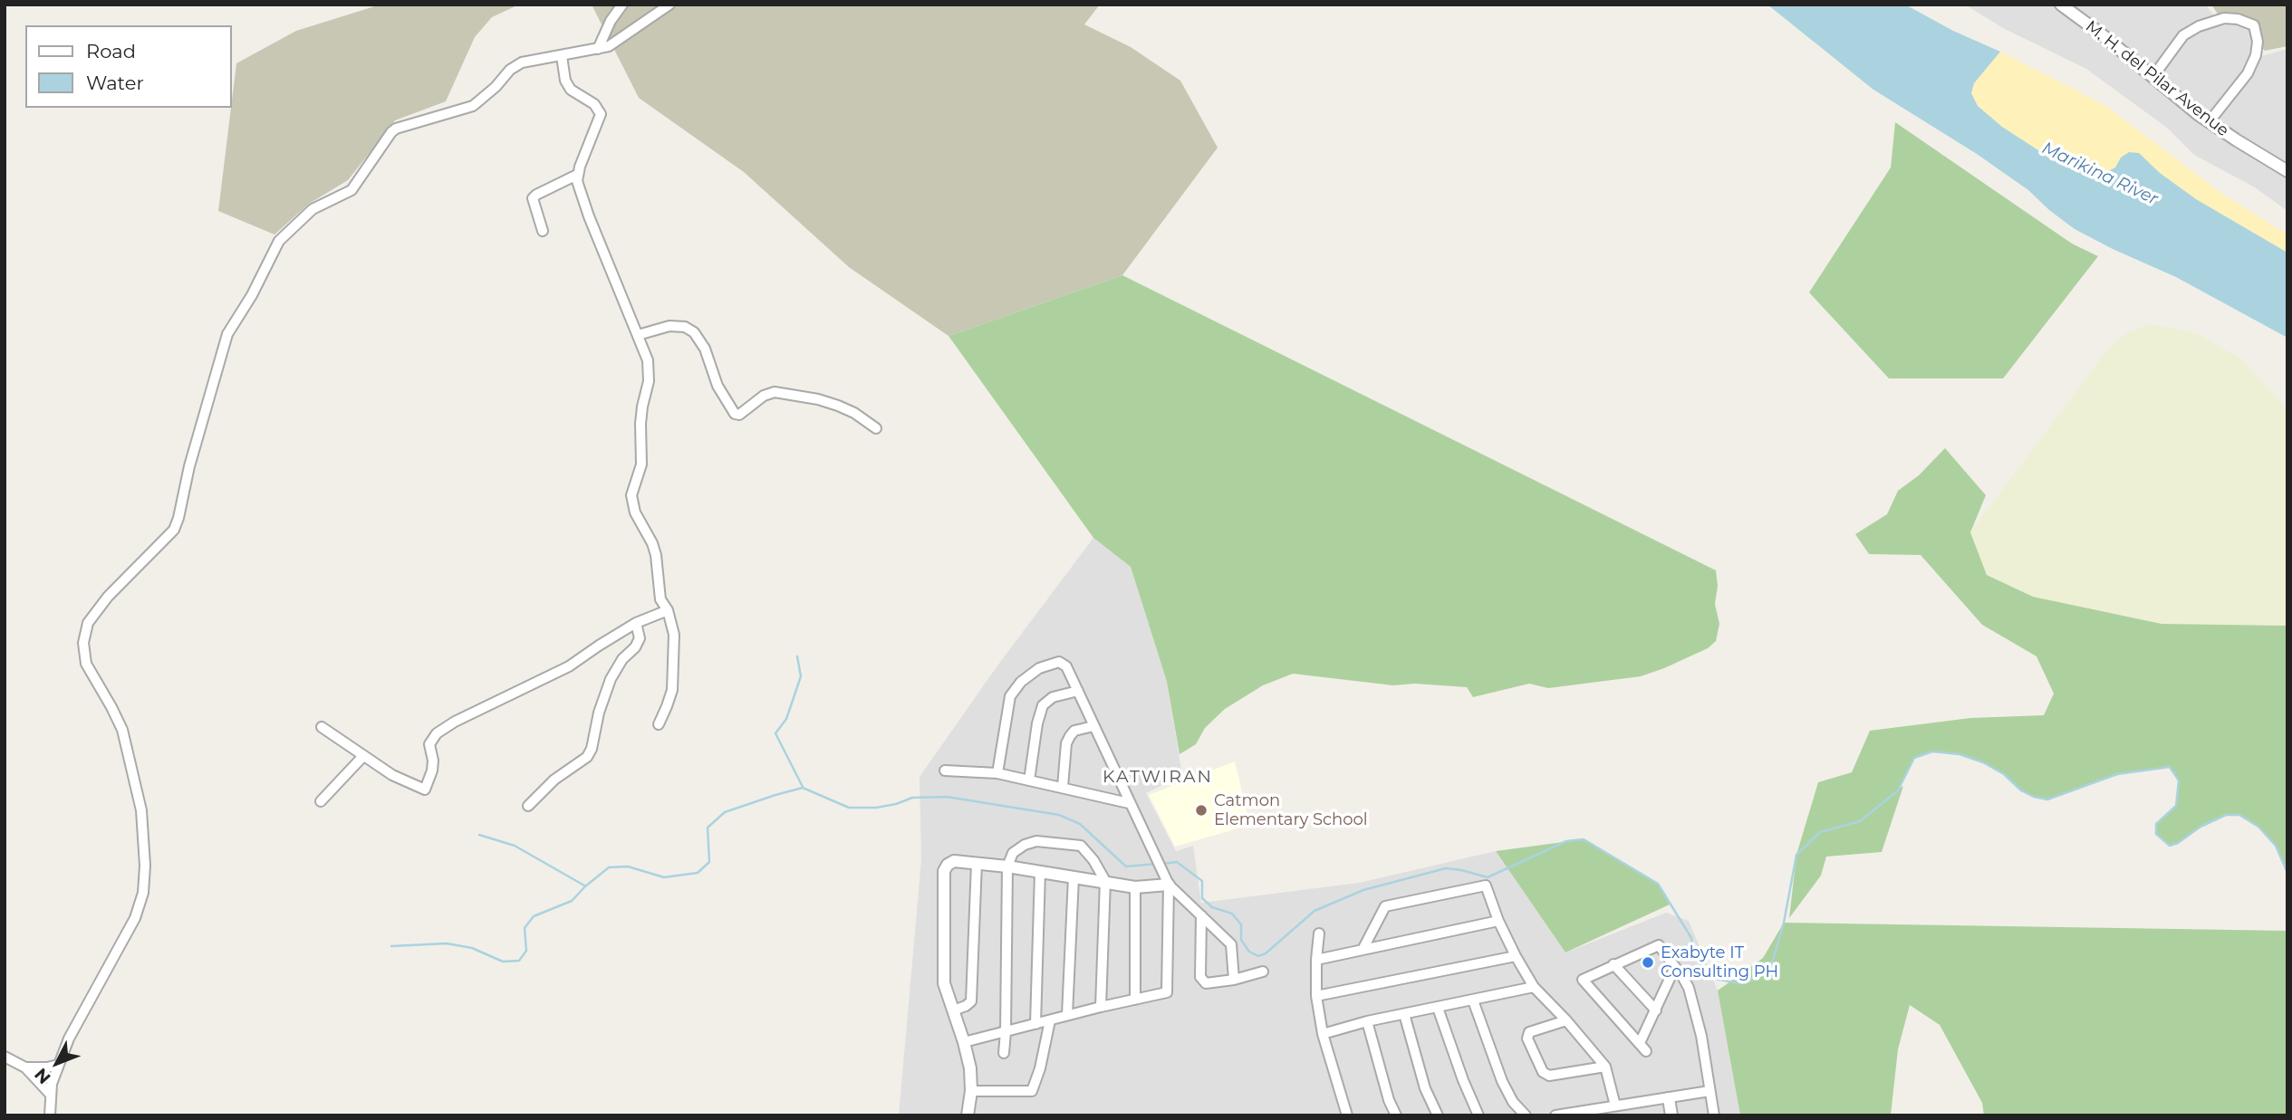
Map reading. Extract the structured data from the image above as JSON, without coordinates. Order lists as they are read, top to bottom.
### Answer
{
  "streets": {
    "street": ["M. H. del Pilar Avenue"]
  },
  "districts": ["KATWIRAN"],
  "water": ["Marikina River"],
  "places": ["Catmon Elementary School", "Exabyte IT Consulting PH"],
  "legend": ["Road", "Water"],
  "north": "bottom left"
}
